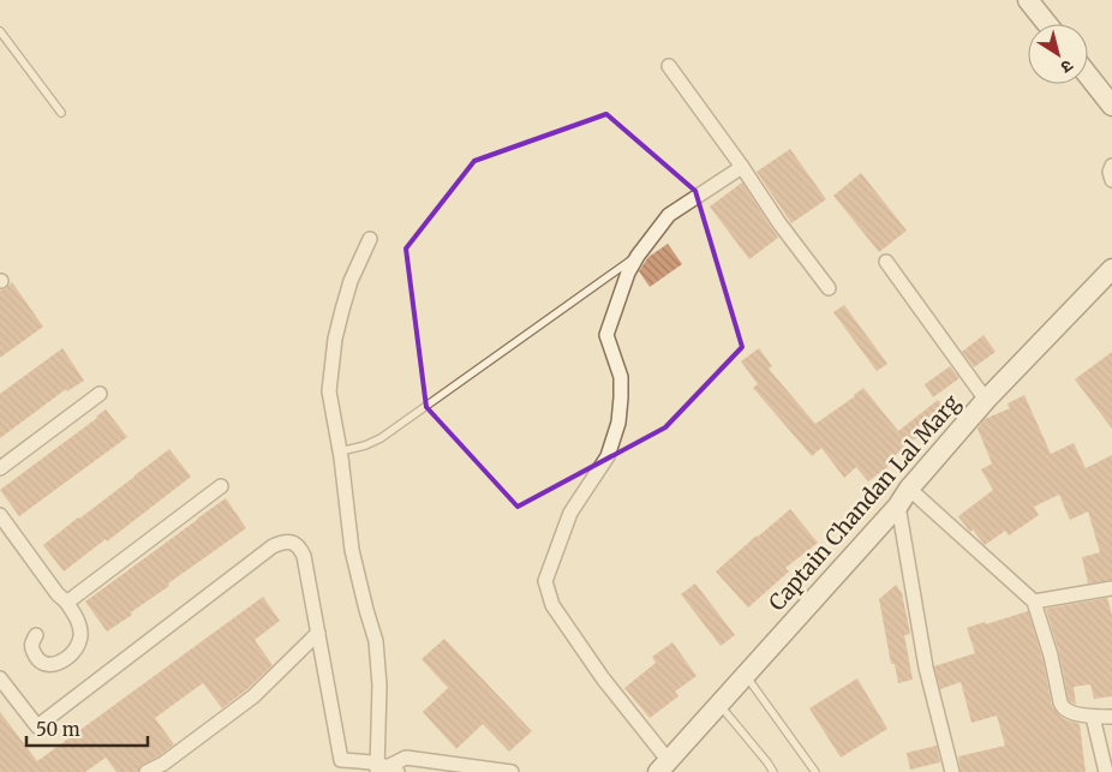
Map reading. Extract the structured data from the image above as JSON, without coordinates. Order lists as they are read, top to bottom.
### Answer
{
  "streets": {
    "street": ["Captain Chandan Lal Marg"]
  },
  "scale_bar": "50 m",
  "north": "bottom right"
}
